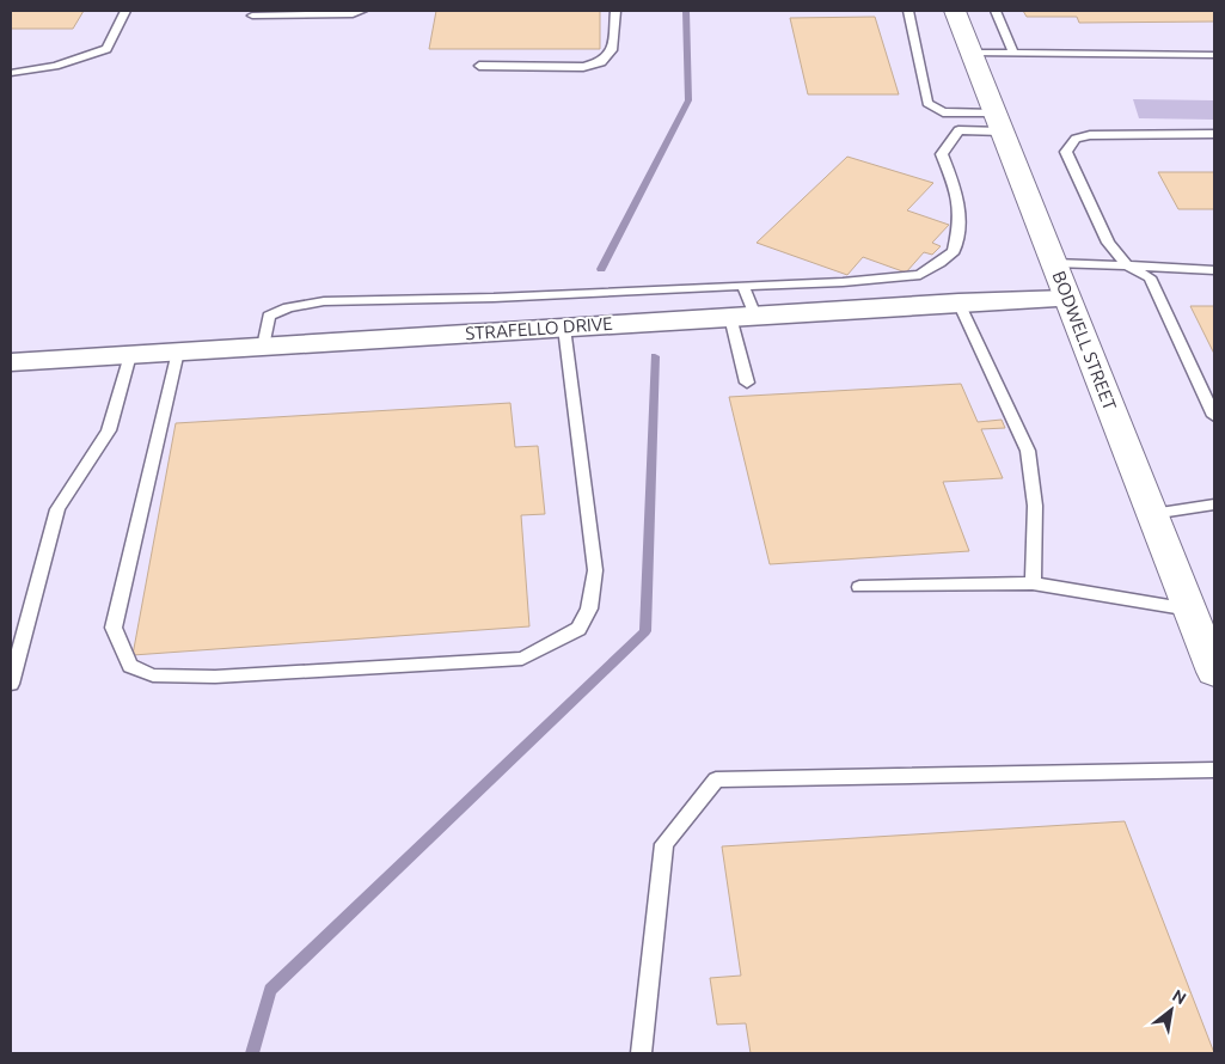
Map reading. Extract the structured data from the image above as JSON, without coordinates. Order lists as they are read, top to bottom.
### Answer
{
  "streets": {
    "street": ["STRAFELLO DRIVE", "BODWELL STREET"]
  },
  "crossings": [
    ["STRAFELLO DRIVE", "BODWELL STREET"]
  ],
  "north": "top right"
}
